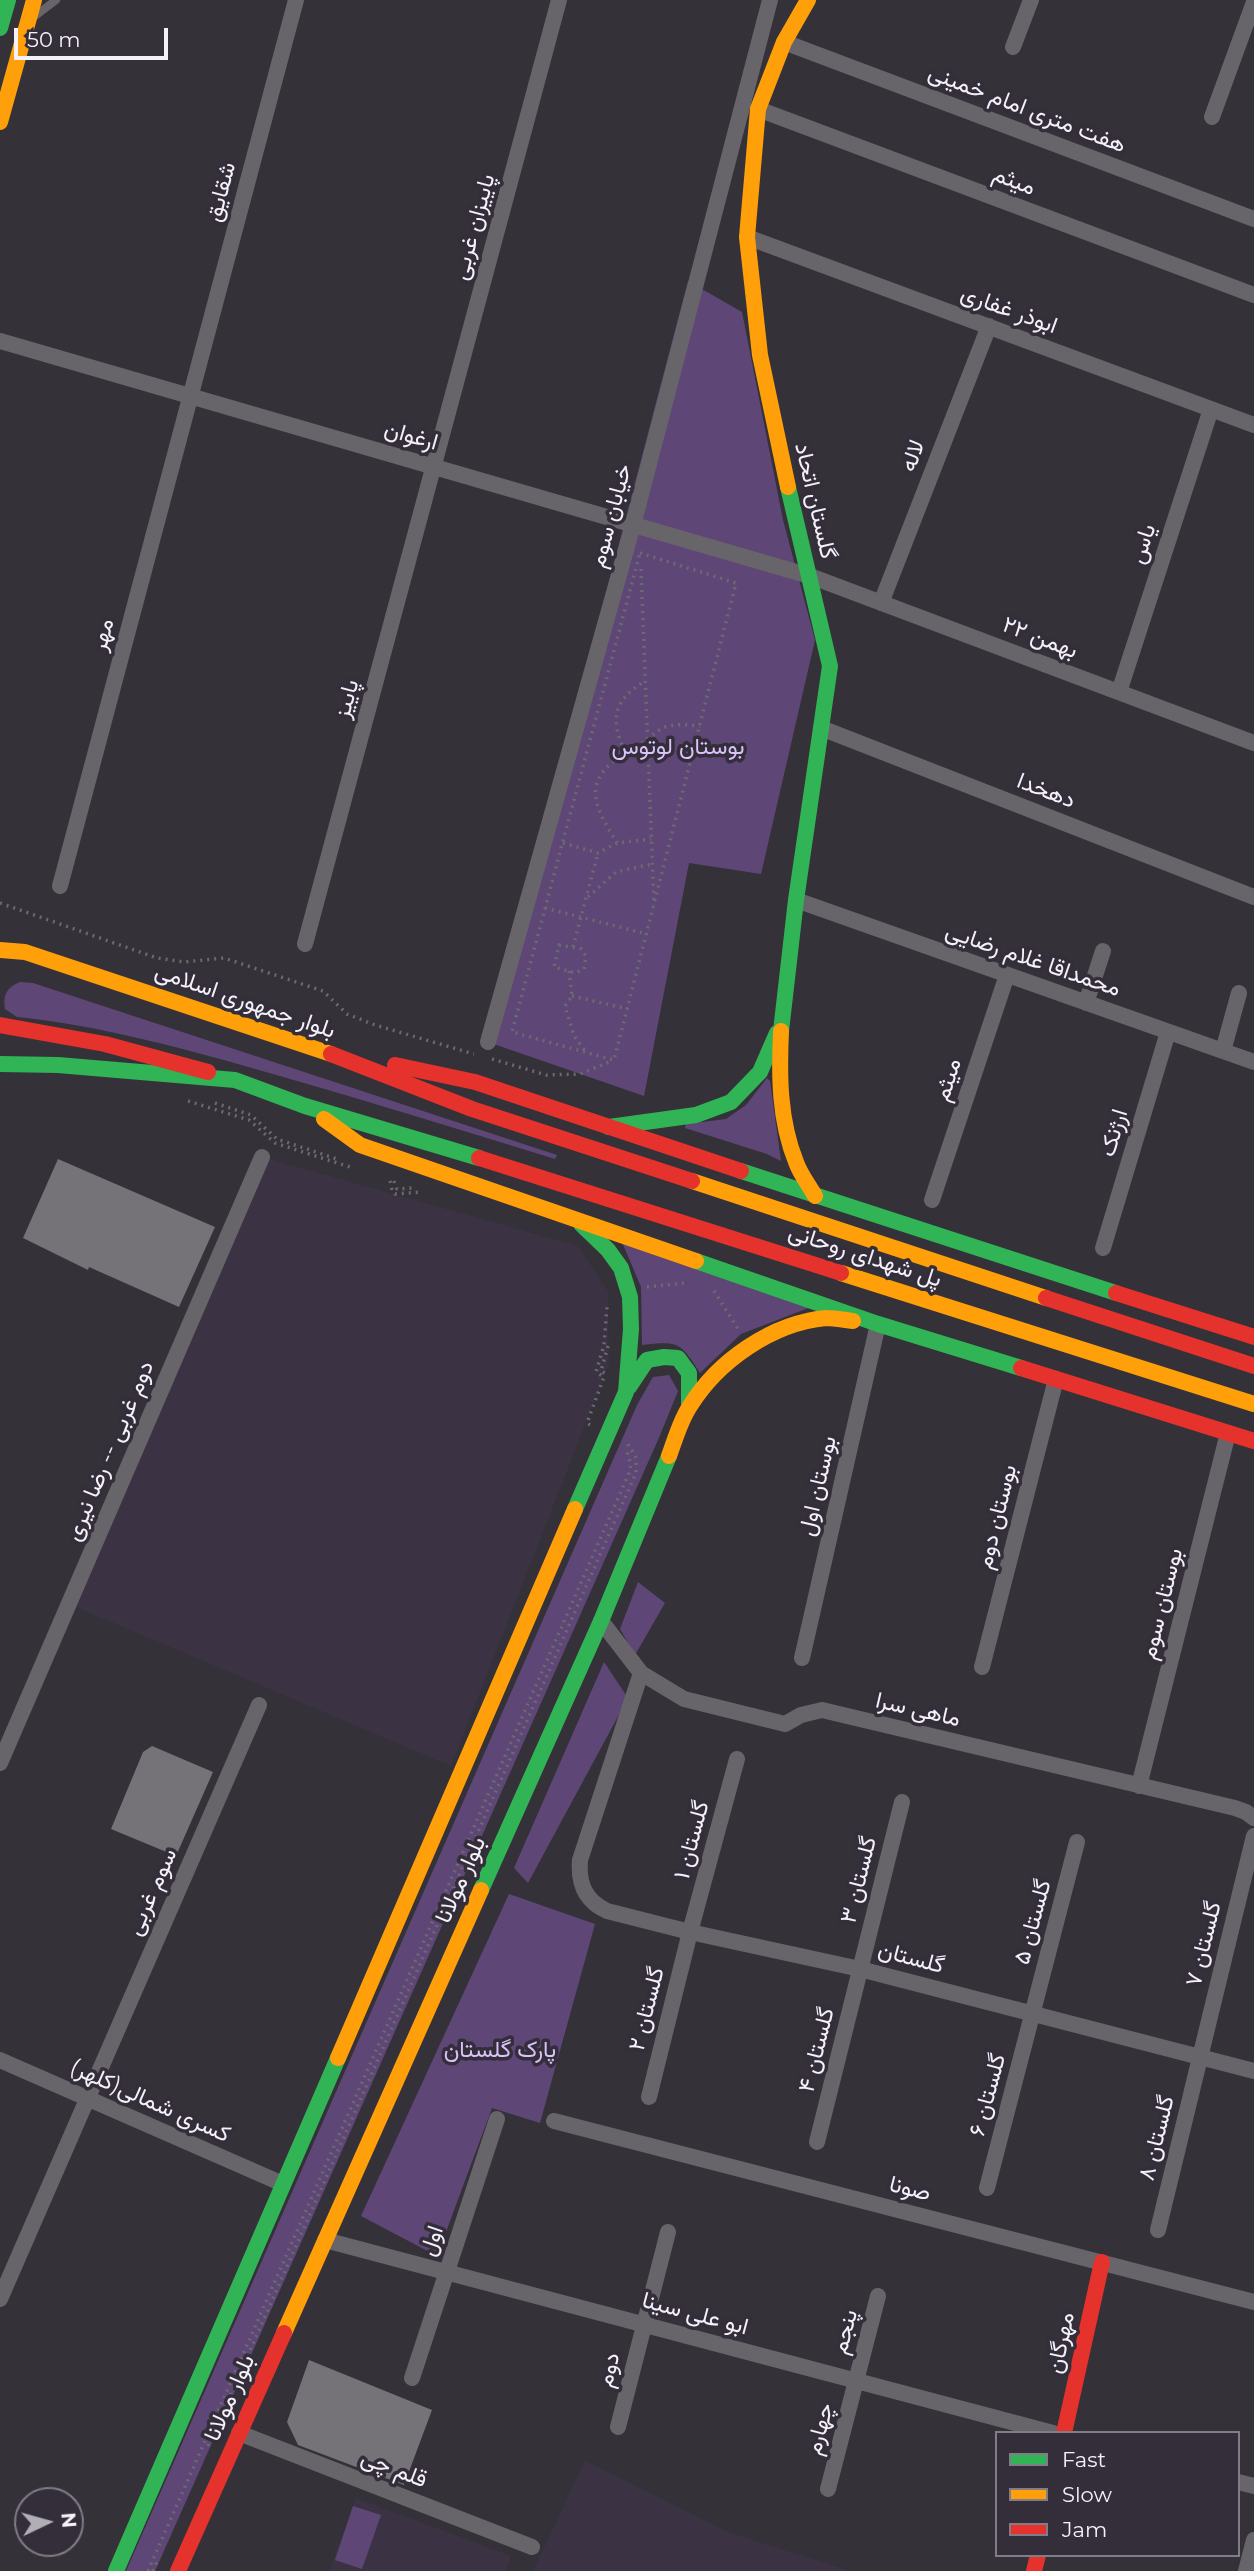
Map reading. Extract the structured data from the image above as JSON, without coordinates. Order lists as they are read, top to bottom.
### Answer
{
  "streets": {
    "main road": [
      "گلستان اتحاد",
      "بلوار جمهوری اسلامی",
      "پل شهدای روحانی",
      "بلوار مولانا",
      "مهرگان"
    ],
    "street": [
      "هفت متری امام خمینی",
      "میثم",
      "شقایق",
      "پاییزان غربی",
      "ابوذر غفاری",
      "ارغوان",
      "لاله",
      "خیابان سوم",
      "یاس",
      "مهر",
      "۲۲ بهمن",
      "پاییز",
      "دهخدا",
      "محمداقا غلام رضایی",
      "ارژنک",
      "دوم غربی -- رضا نیری",
      "بوستان اول",
      "بوستان دوم",
      "بوستان سوم",
      "ماهی سرا",
      "گلستان ۱",
      "گلستان ۳",
      "سوم غربی",
      "گلستان ۵",
      "گلستان ۷",
      "گلستان",
      "گلستان ۲",
      "گلستان ۴",
      "گلستان ۶",
      "کسری شمالی(کلهر)",
      "گلستان ۸",
      "صونا",
      "اول",
      "ابو علی سینا",
      "پنجم",
      "دوم",
      "چهارم",
      "قلم چی"
    ]
  },
  "crossings": [
    ["هفت متری امام خمینی", "گلستان اتحاد"],
    ["میثم", "گلستان اتحاد"],
    ["میثم", "محمداقا غلام رضایی"],
    ["شقایق", "ارغوان"],
    ["شقایق", "مهر"],
    ["پاییزان غربی", "ارغوان"],
    ["پاییزان غربی", "پاییز"],
    ["ابوذر غفاری", "لاله"],
    ["ابوذر غفاری", "گلستان اتحاد"],
    ["ابوذر غفاری", "یاس"],
    ["ارغوان", "گلستان اتحاد"],
    ["ارغوان", "خیابان سوم"],
    ["ارغوان", "مهر"],
    ["ارغوان", "۲۲ بهمن"],
    ["ارغوان", "پاییز"],
    ["لاله", "۲۲ بهمن"],
    ["گلستان اتحاد", "۲۲ بهمن"],
    ["گلستان اتحاد", "دهخدا"],
    ["گلستان اتحاد", "محمداقا غلام رضایی"],
    ["یاس", "۲۲ بهمن"],
    ["محمداقا غلام رضایی", "ارژنک"],
    ["بلوار جمهوری اسلامی", "پل شهدای روحانی"],
    ["بوستان اول", "بلوار مولانا"],
    ["بوستان سوم", "ماهی سرا"],
    ["ماهی سرا", "بلوار مولانا"],
    ["ماهی سرا", "گلستان"],
    ["گلستان ۱", "گلستان"],
    ["گلستان ۱", "گلستان ۲"],
    ["بلوار مولانا", "کسری شمالی(کلهر)"],
    ["بلوار مولانا", "ابو علی سینا"],
    ["بلوار مولانا", "قلم چی"],
    ["گلستان ۳", "گلستان"],
    ["گلستان ۳", "گلستان ۴"],
    ["سوم غربی", "کسری شمالی(کلهر)"],
    ["گلستان ۵", "گلستان"],
    ["گلستان ۵", "گلستان ۶"],
    ["گلستان ۷", "گلستان"],
    ["گلستان ۷", "گلستان ۸"],
    ["گلستان", "گلستان ۲"],
    ["گلستان", "گلستان ۴"],
    ["گلستان", "گلستان ۶"],
    ["گلستان", "گلستان ۸"],
    ["صونا", "مهرگان"],
    ["اول", "ابو علی سینا"],
    ["ابو علی سینا", "پنجم"],
    ["ابو علی سینا", "دوم"],
    ["ابو علی سینا", "چهارم"],
    ["پنجم", "چهارم"]
  ],
  "parks": ["بوستان لوتوس", "پارک گلستان"],
  "legend": ["Fast", "Slow", "Jam"],
  "scale_bar": "50 m",
  "north": "right"
}
